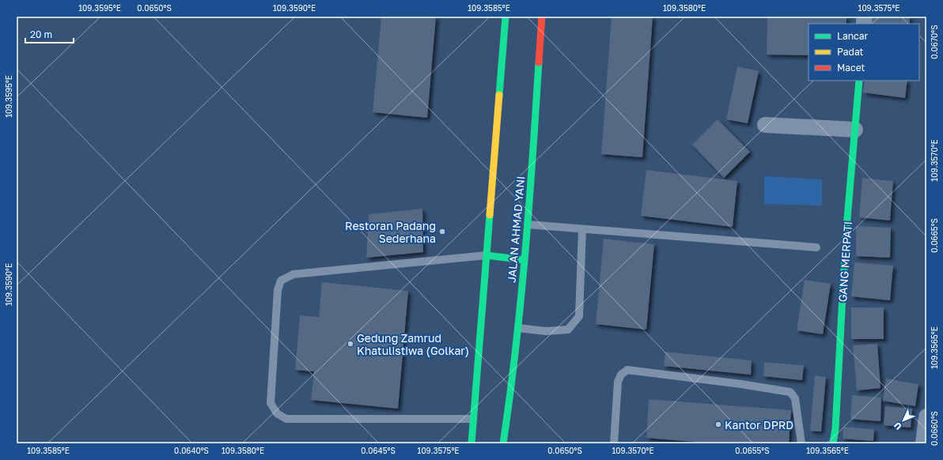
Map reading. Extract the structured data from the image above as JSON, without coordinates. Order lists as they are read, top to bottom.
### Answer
{
  "streets": {
    "main road": ["JALAN AHMAD YANI", "GANG MERPATI"]
  },
  "places": ["Restoran Padang Sederhana", "Gedung Zamrud Khatulistiwa (Golkar)", "Kantor DPRD"],
  "legend": ["Lancar", "Padat", "Macet"],
  "scale_bar": "20 m",
  "north": "bottom left",
  "coordinates": [
    "109.3595°E",
    "0.0650°S",
    "109.3590°E",
    "109.3585°E",
    "109.3580°E",
    "109.3575°E",
    "0.0670°S",
    "109.3570°E",
    "0.0665°S",
    "109.3565°E",
    "0.0660°S",
    "0.0640°S",
    "0.0645°S",
    "0.0655°S"
  ]
}
